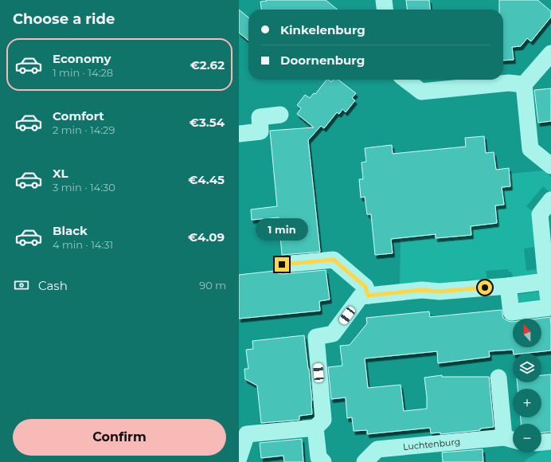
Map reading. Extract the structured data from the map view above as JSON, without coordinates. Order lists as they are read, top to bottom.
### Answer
{
  "streets": {
    "street": ["Luchtenburg"]
  },
  "north": "top",
  "page": {
    "heading": "Choose a ride",
    "banner": ["Kinkelenburg", "Doornenburg"],
    "list": [
      {
        "name": "Economy",
        "note": "1 min · 14:28",
        "value": "€2.62"
      },
      {
        "name": "Comfort",
        "note": "2 min · 14:29",
        "value": "€3.54"
      },
      {
        "name": "XL",
        "note": "3 min · 14:30",
        "value": "€4.45"
      },
      {
        "name": "Black",
        "note": "4 min · 14:31",
        "value": "€4.09"
      }
    ],
    "bubble": "1 min",
    "pay": ["Cash", "90 m"],
    "map_buttons": ["+", "−"],
    "buttons": "Confirm"
  }
}
